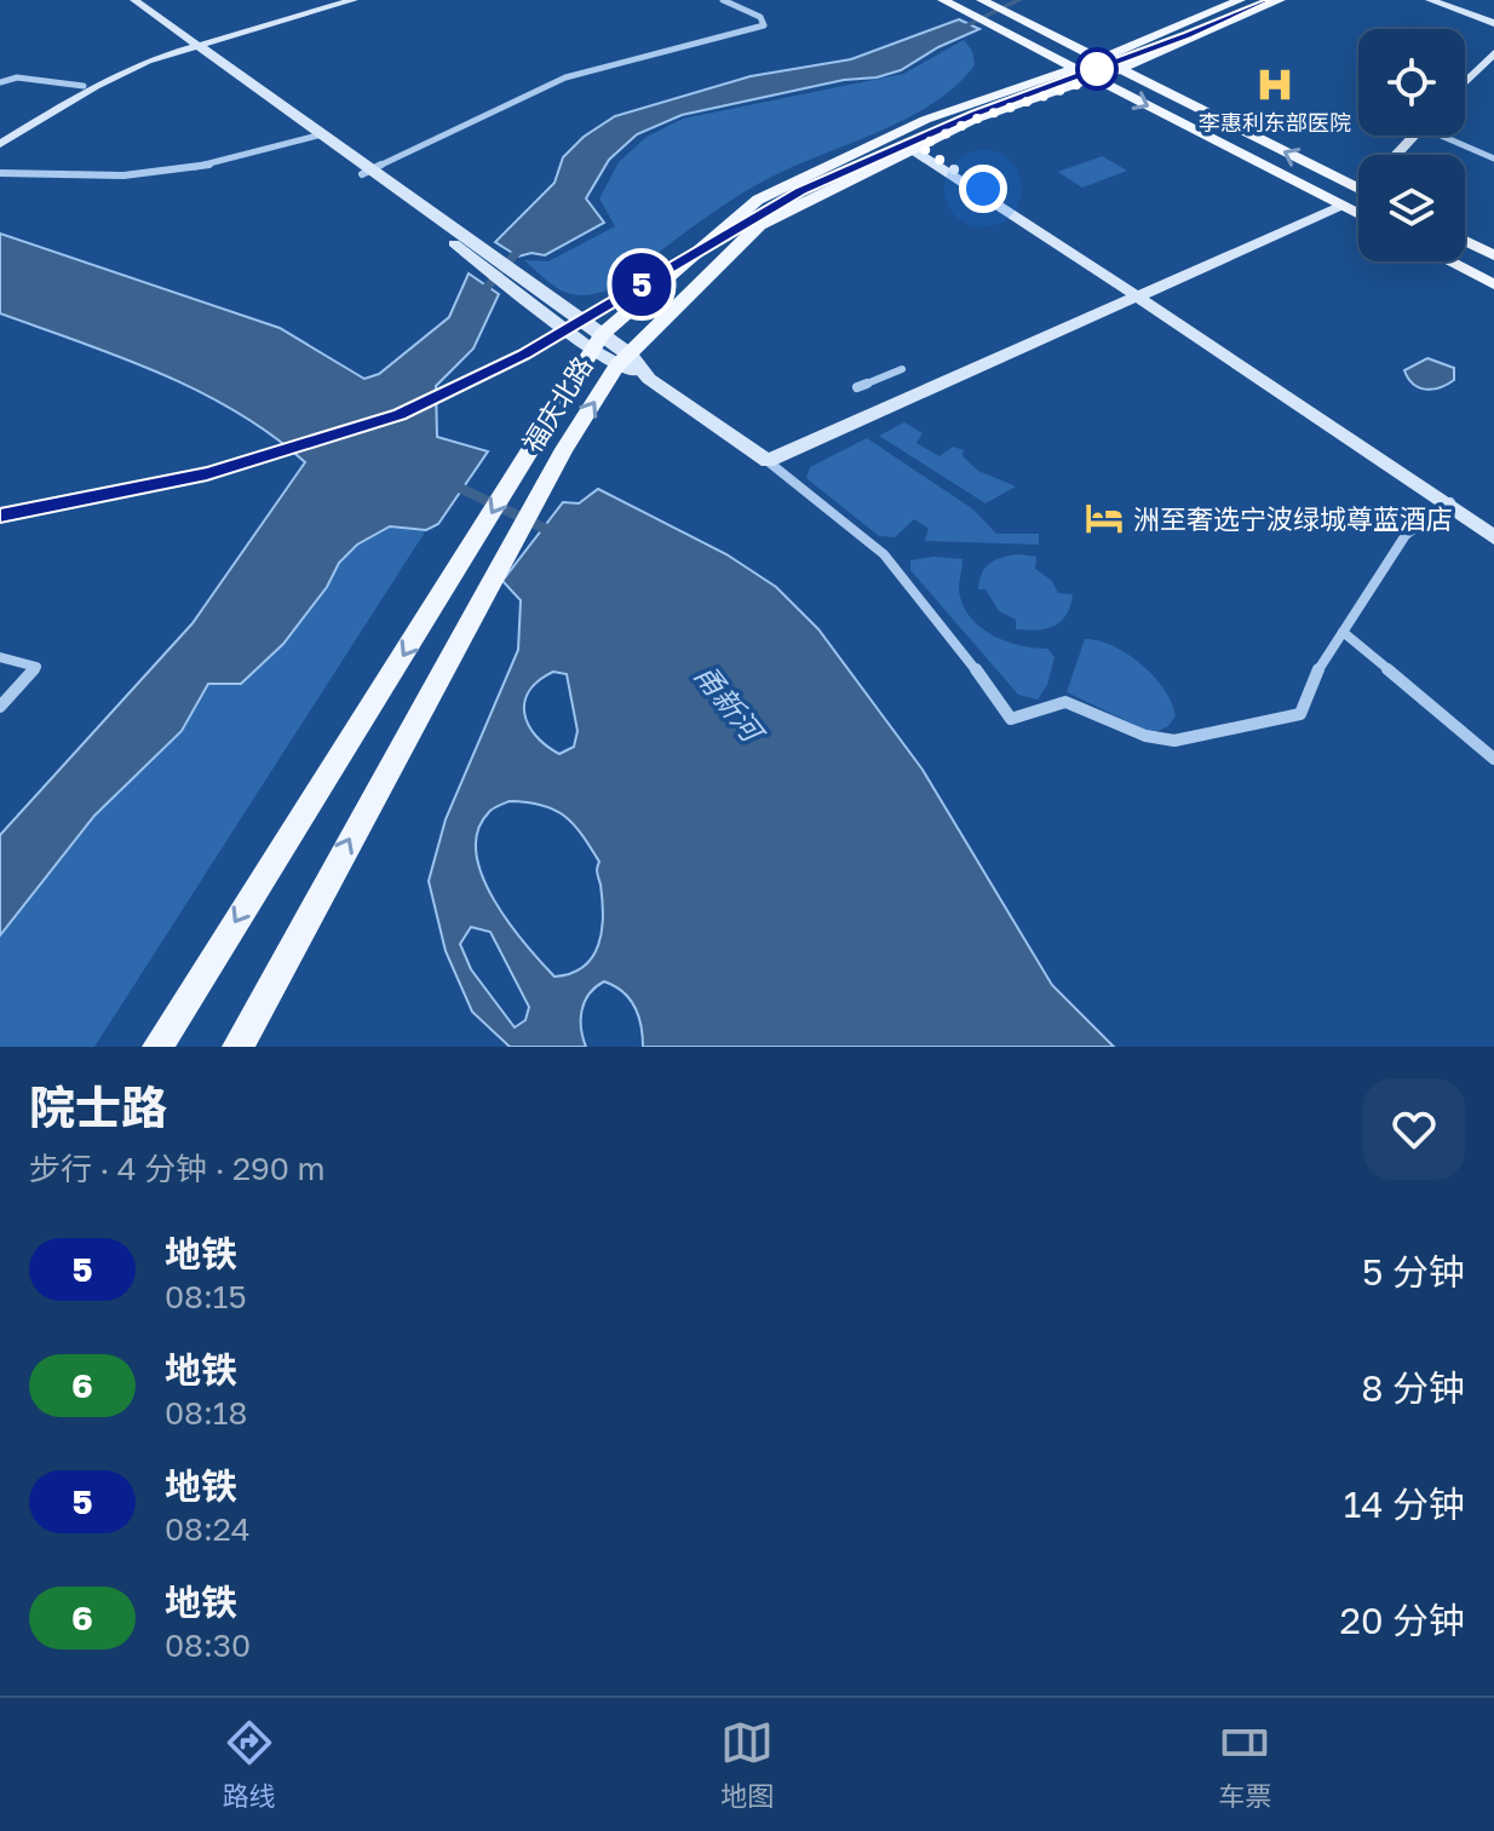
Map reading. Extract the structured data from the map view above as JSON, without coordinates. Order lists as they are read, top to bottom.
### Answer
{
  "streets": {
    "main road": ["福庆北路"]
  },
  "water": ["甬新河"],
  "places": {
    "hospital": ["李惠利东部医院"],
    "hotel": ["洲至奢选宁波绿城尊蓝酒店"]
  },
  "lines": ["metro line 5"],
  "page": {
    "on_map": "5",
    "heading": ["院士路", "步行 · 4 分钟 · 290 m"],
    "list": [
      {
        "mark": "5",
        "name": "地铁",
        "note": "08:15",
        "value": "5 分钟"
      },
      {
        "mark": "6",
        "name": "地铁",
        "note": "08:18",
        "value": "8 分钟"
      },
      {
        "mark": "5",
        "name": "地铁",
        "note": "08:24",
        "value": "14 分钟"
      },
      {
        "mark": "6",
        "name": "地铁",
        "note": "08:30",
        "value": "20 分钟"
      }
    ],
    "tabs": ["路线", "地图", "车票"]
  }
}
